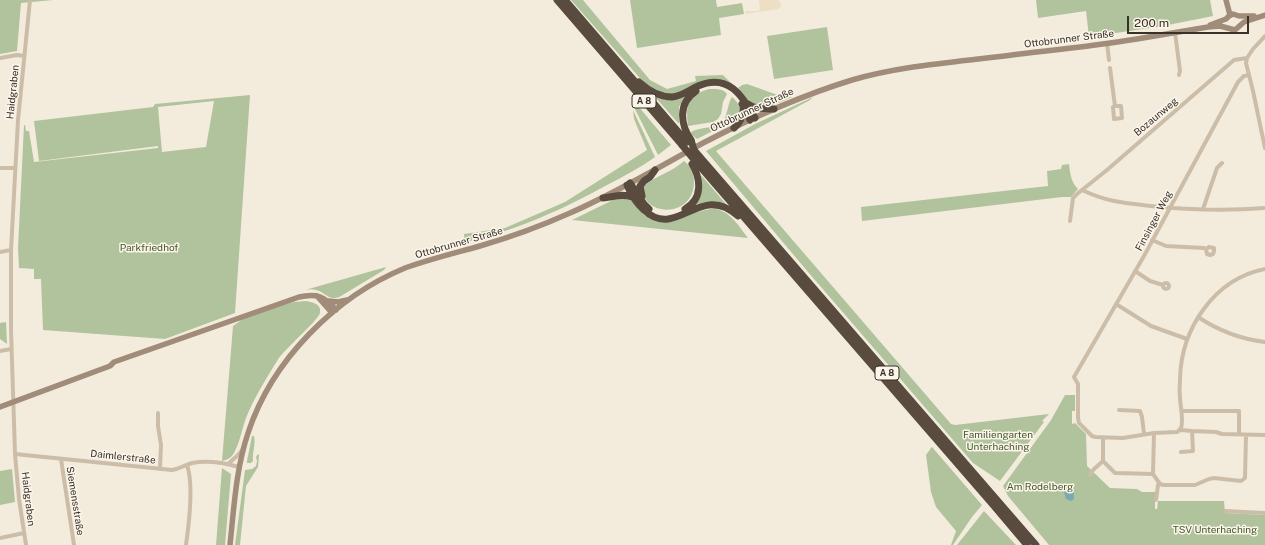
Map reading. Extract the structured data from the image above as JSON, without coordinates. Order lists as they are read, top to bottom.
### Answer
{
  "streets": {
    "highway": ["A 8"],
    "main road": ["Ottobrunner Straße"],
    "street": [
      "Haidgraben",
      "Bozaunweg",
      "Finsinger Weg",
      "Daimlerstraße",
      "Siemensstraße"
    ]
  },
  "crossings": [
    ["Ottobrunner Straße", "Daimlerstraße"],
    ["Haidgraben", "Daimlerstraße"],
    ["Daimlerstraße", "Siemensstraße"]
  ],
  "parks": [
    "Parkfriedhof",
    "Familiengarten Unterhaching",
    "Am Rodelberg",
    "TSV Unterhaching"
  ],
  "scale_bar": "200 m"
}
